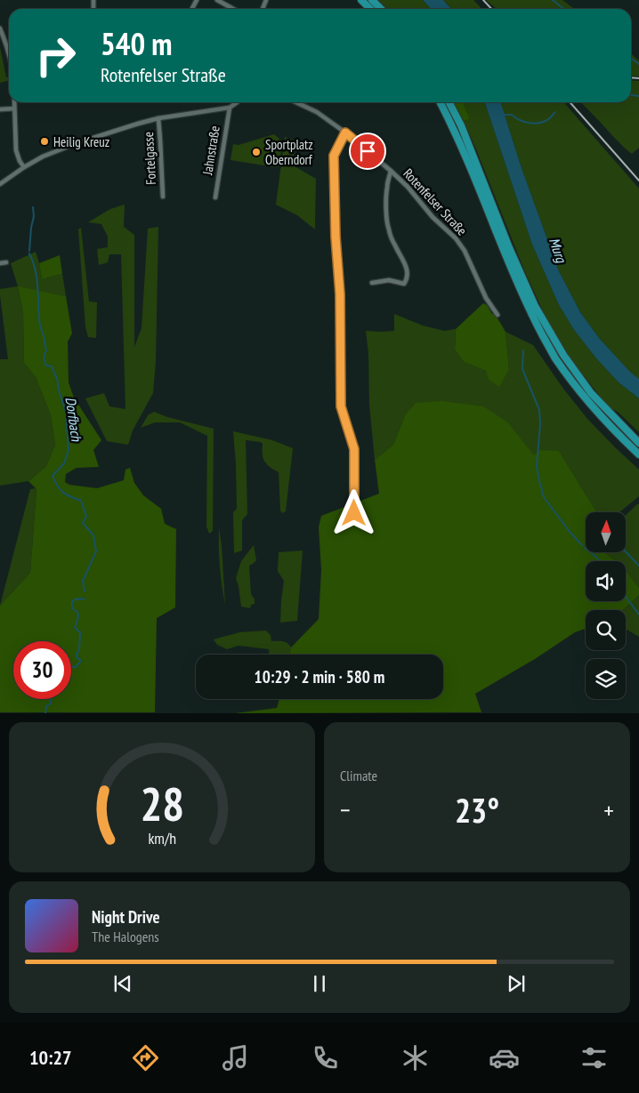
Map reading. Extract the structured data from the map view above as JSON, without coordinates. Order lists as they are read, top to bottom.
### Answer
{
  "streets": {
    "street": ["Jahnstraße", "Fortelgasse", "Rotenfelser Straße"]
  },
  "water": ["Murg", "Dorfbach"],
  "places": ["Heilig Kreuz", "Sportplatz Oberndorf"],
  "north": "top",
  "page": {
    "turn": ["540 m", "Rotenfelser Straße"],
    "limit": "30",
    "trip": "10:29 · 2 min · 580 m",
    "tile": "Climate",
    "heat": ["−", "23°", "+"],
    "song": ["Night Drive", "The Halogens"],
    "tabs": "10:27",
    "gauge": ["28", "km/h"]
  }
}
